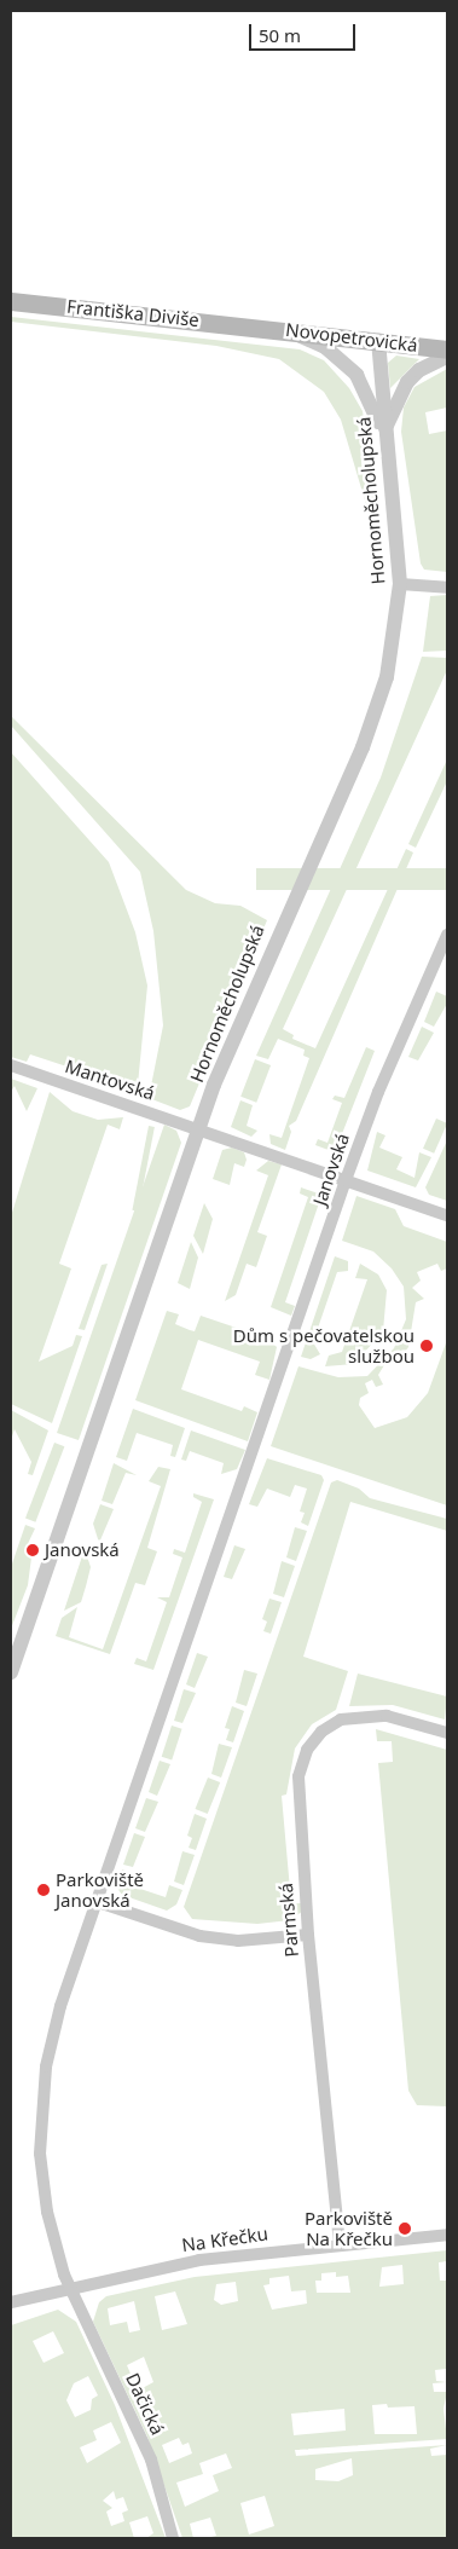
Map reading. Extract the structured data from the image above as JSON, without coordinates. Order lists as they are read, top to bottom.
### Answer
{
  "streets": {
    "main road": ["Františka Diviše", "Novopetrovická"],
    "street": [
      "Hornoměcholupská",
      "Mantovská",
      "Janovská",
      "Parmská",
      "Na Křečku",
      "Dačická"
    ]
  },
  "crossings": [
    ["Františka Diviše", "Novopetrovická"],
    ["Novopetrovická", "Hornoměcholupská"],
    ["Hornoměcholupská", "Mantovská"],
    ["Mantovská", "Janovská"],
    ["Janovská", "Dačická"],
    ["Parmská", "Na Křečku"],
    ["Na Křečku", "Dačická"]
  ],
  "places": [
    "Dům s pečovatelskou službou",
    "Janovská",
    "Parkoviště Janovská",
    "Parkoviště Na Křečku"
  ],
  "scale_bar": "50 m"
}
